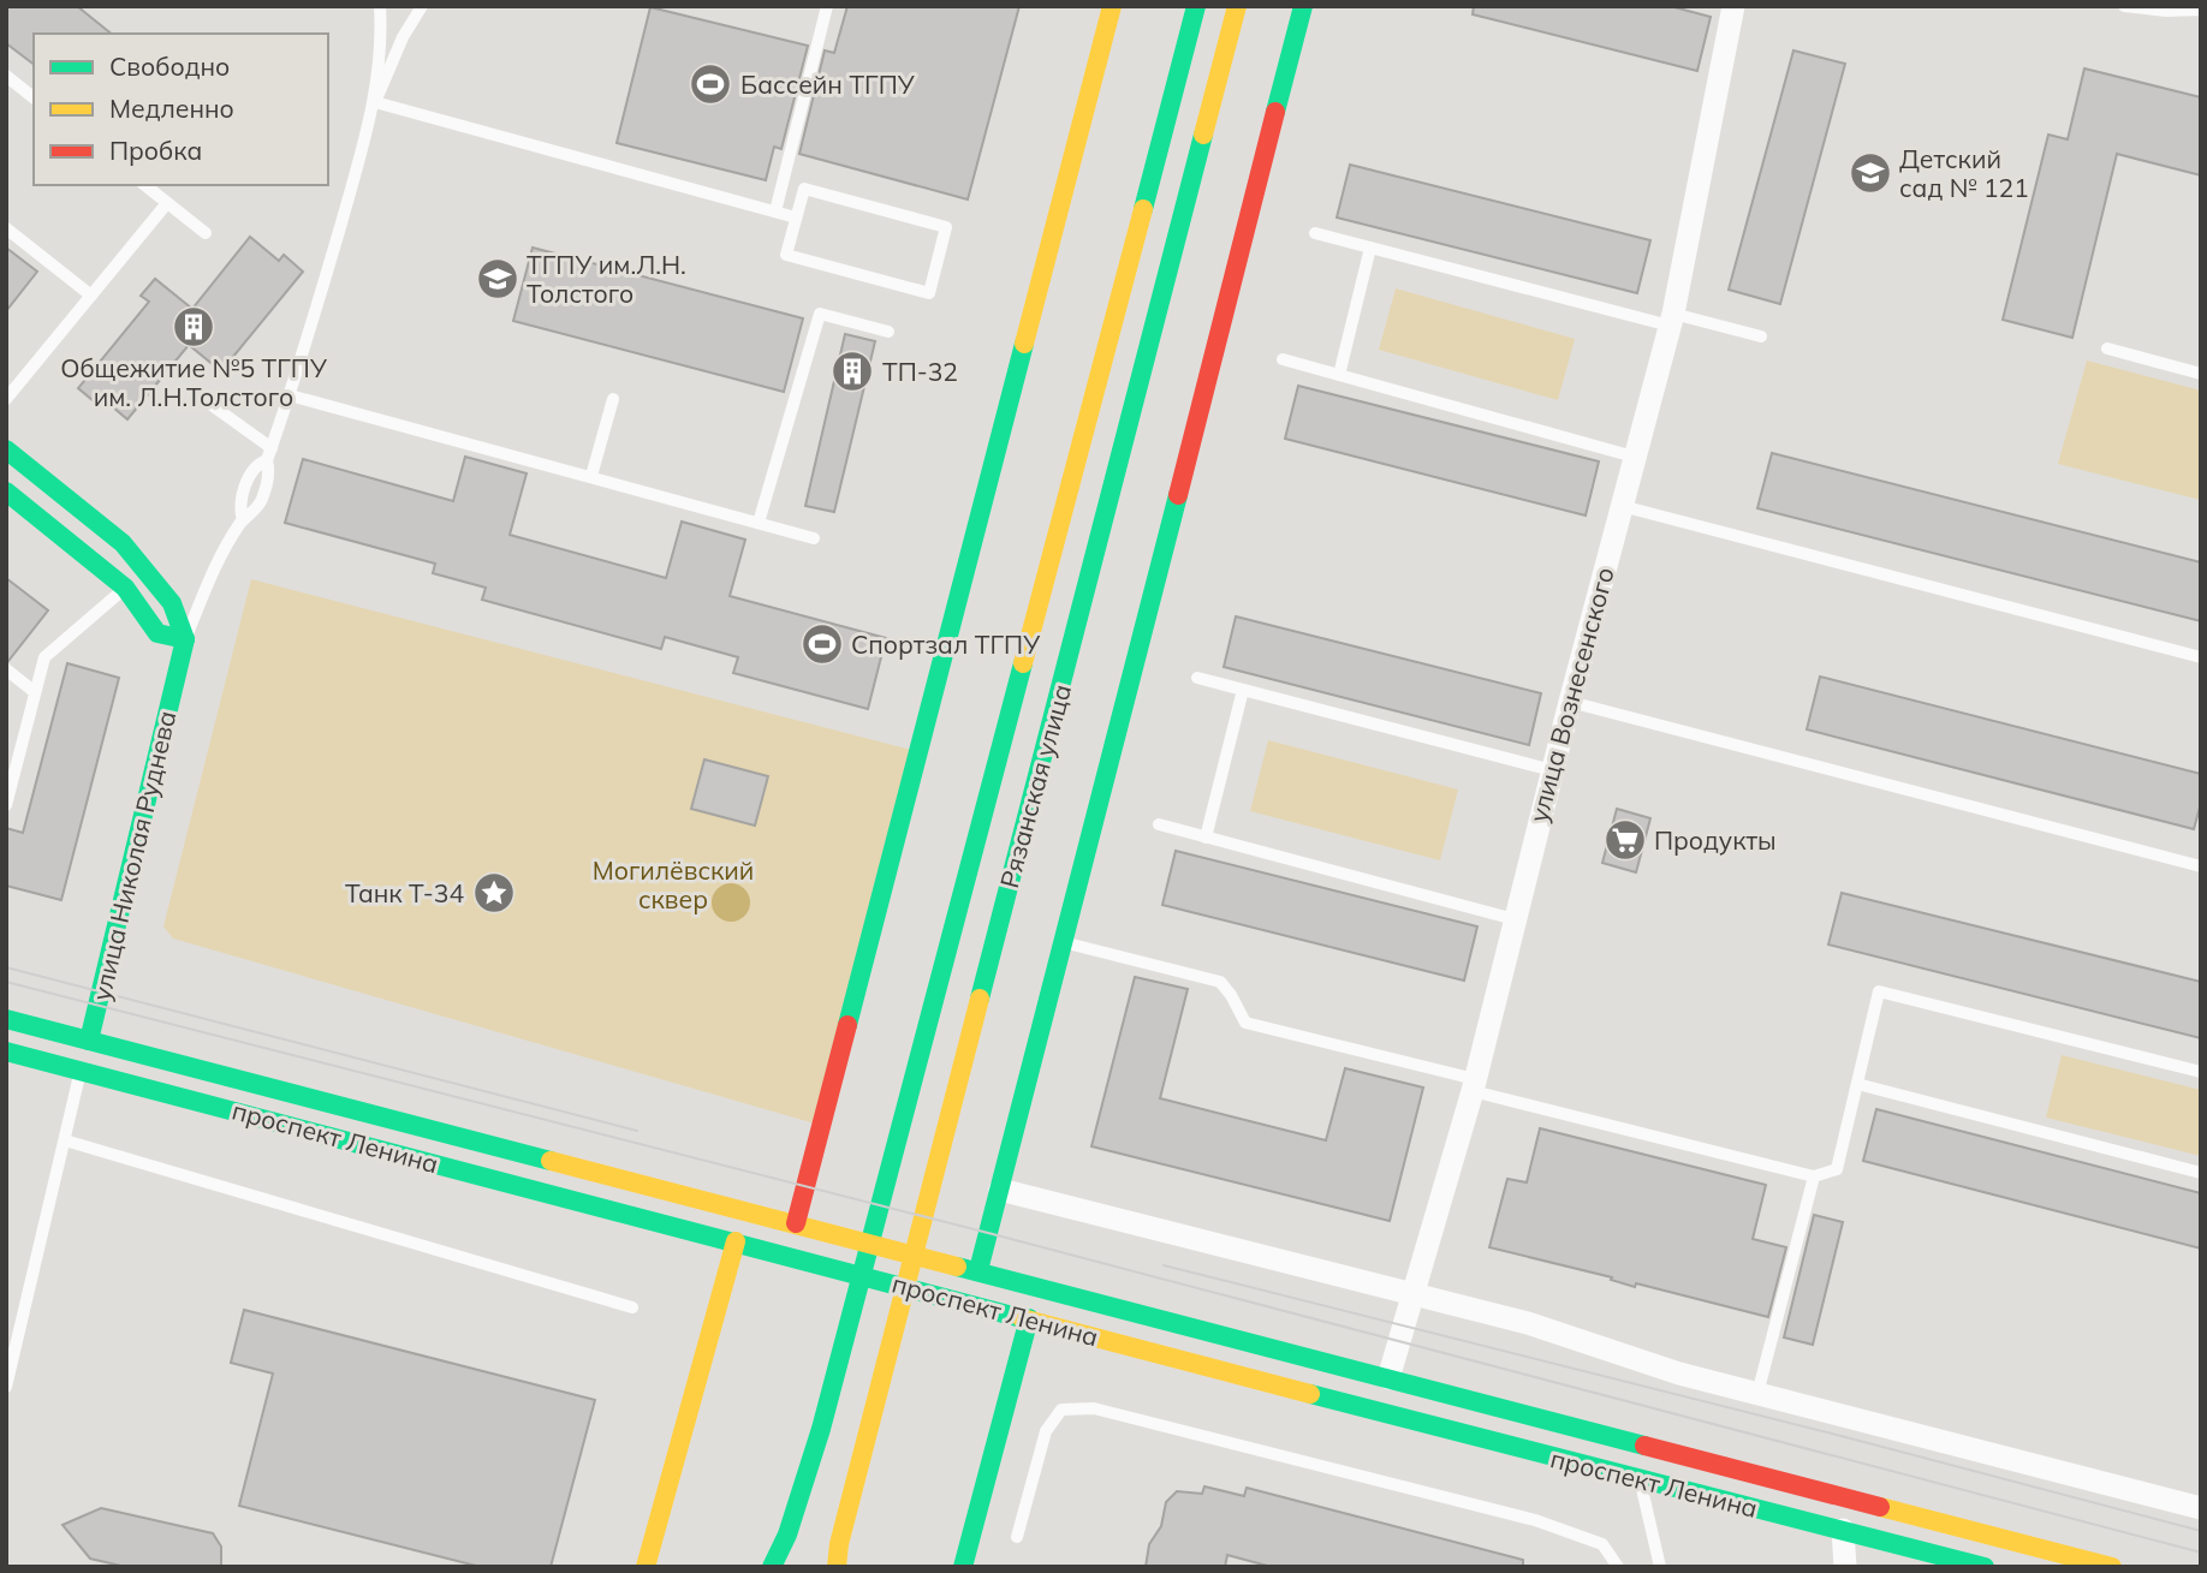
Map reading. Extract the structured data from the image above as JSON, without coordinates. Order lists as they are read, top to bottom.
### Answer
{
  "streets": {
    "main road": ["Рязанская улица", "улица Николая Руднева", "проспект Ленина"],
    "street": ["улица Вознесенского"]
  },
  "crossings": [
    ["улица Вознесенского", "проспект Ленина"],
    ["улица Николая Руднева", "проспект Ленина"]
  ],
  "parks": ["Могилёвский сквер"],
  "places": {
    "sports": ["Бассейн ТГПУ", "Спортзал ТГПУ"],
    "school or university": ["Детский сад № 121", "ТГПУ им.Л.Н. Толстого"],
    "building": ["Общежитие №5 ТГПУ им. Л.Н.Толстого", "ТП-32"],
    "supermarket": ["Продукты"],
    "place": ["Танк Т-34"]
  },
  "legend": ["Свободно", "Медленно", "Пробка"]
}
